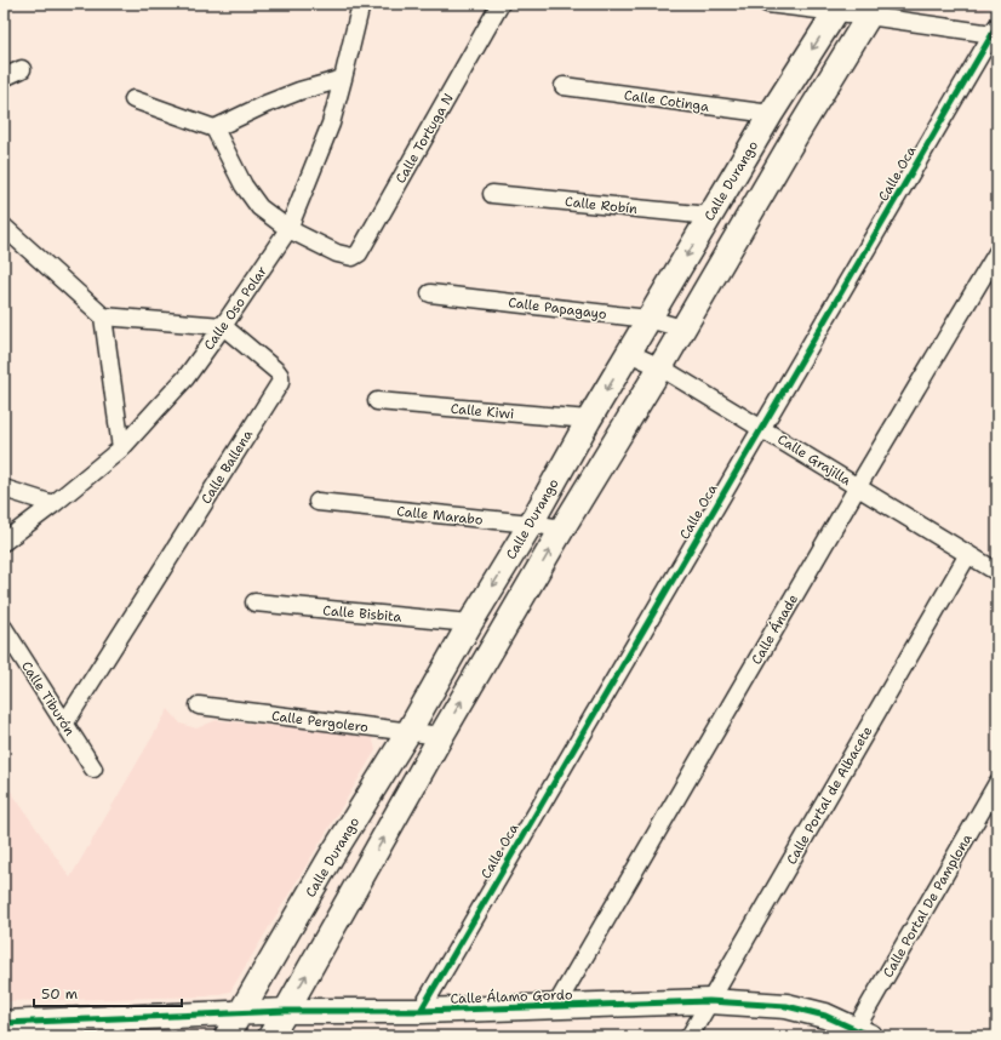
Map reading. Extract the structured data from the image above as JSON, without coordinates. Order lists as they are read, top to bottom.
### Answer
{
  "streets": {
    "main road": ["Calle Durango", "Calle Álamo Gordo"],
    "street": [
      "Calle Cotinga",
      "Calle Tortuga N",
      "Calle Oca",
      "Calle Robín",
      "Calle Oso Polar",
      "Calle Papagayo",
      "Calle Kiwi",
      "Calle Grajilla",
      "Calle Ballena",
      "Calle Marabo",
      "Calle Bisbita",
      "Calle Ánade",
      "Calle Tiburón",
      "Calle Pergolero",
      "Calle Portal de Albacete",
      "Calle Portal De Pamplona"
    ]
  },
  "crossings": [
    ["Calle Cotinga", "Calle Durango"],
    ["Calle Tortuga N", "Calle Oso Polar"],
    ["Calle Oca", "Calle Grajilla"],
    ["Calle Oca", "Calle Álamo Gordo"],
    ["Calle Durango", "Calle Robín"],
    ["Calle Durango", "Calle Papagayo"],
    ["Calle Durango", "Calle Kiwi"],
    ["Calle Durango", "Calle Grajilla"],
    ["Calle Durango", "Calle Marabo"],
    ["Calle Durango", "Calle Bisbita"],
    ["Calle Durango", "Calle Pergolero"],
    ["Calle Durango", "Calle Álamo Gordo"],
    ["Calle Oso Polar", "Calle Ballena"],
    ["Calle Grajilla", "Calle Ánade"],
    ["Calle Grajilla", "Calle Portal de Albacete"],
    ["Calle Ballena", "Calle Tiburón"],
    ["Calle Ánade", "Calle Álamo Gordo"],
    ["Calle Portal de Albacete", "Calle Álamo Gordo"],
    ["Calle Portal De Pamplona", "Calle Álamo Gordo"]
  ],
  "scale_bar": "50 m"
}
